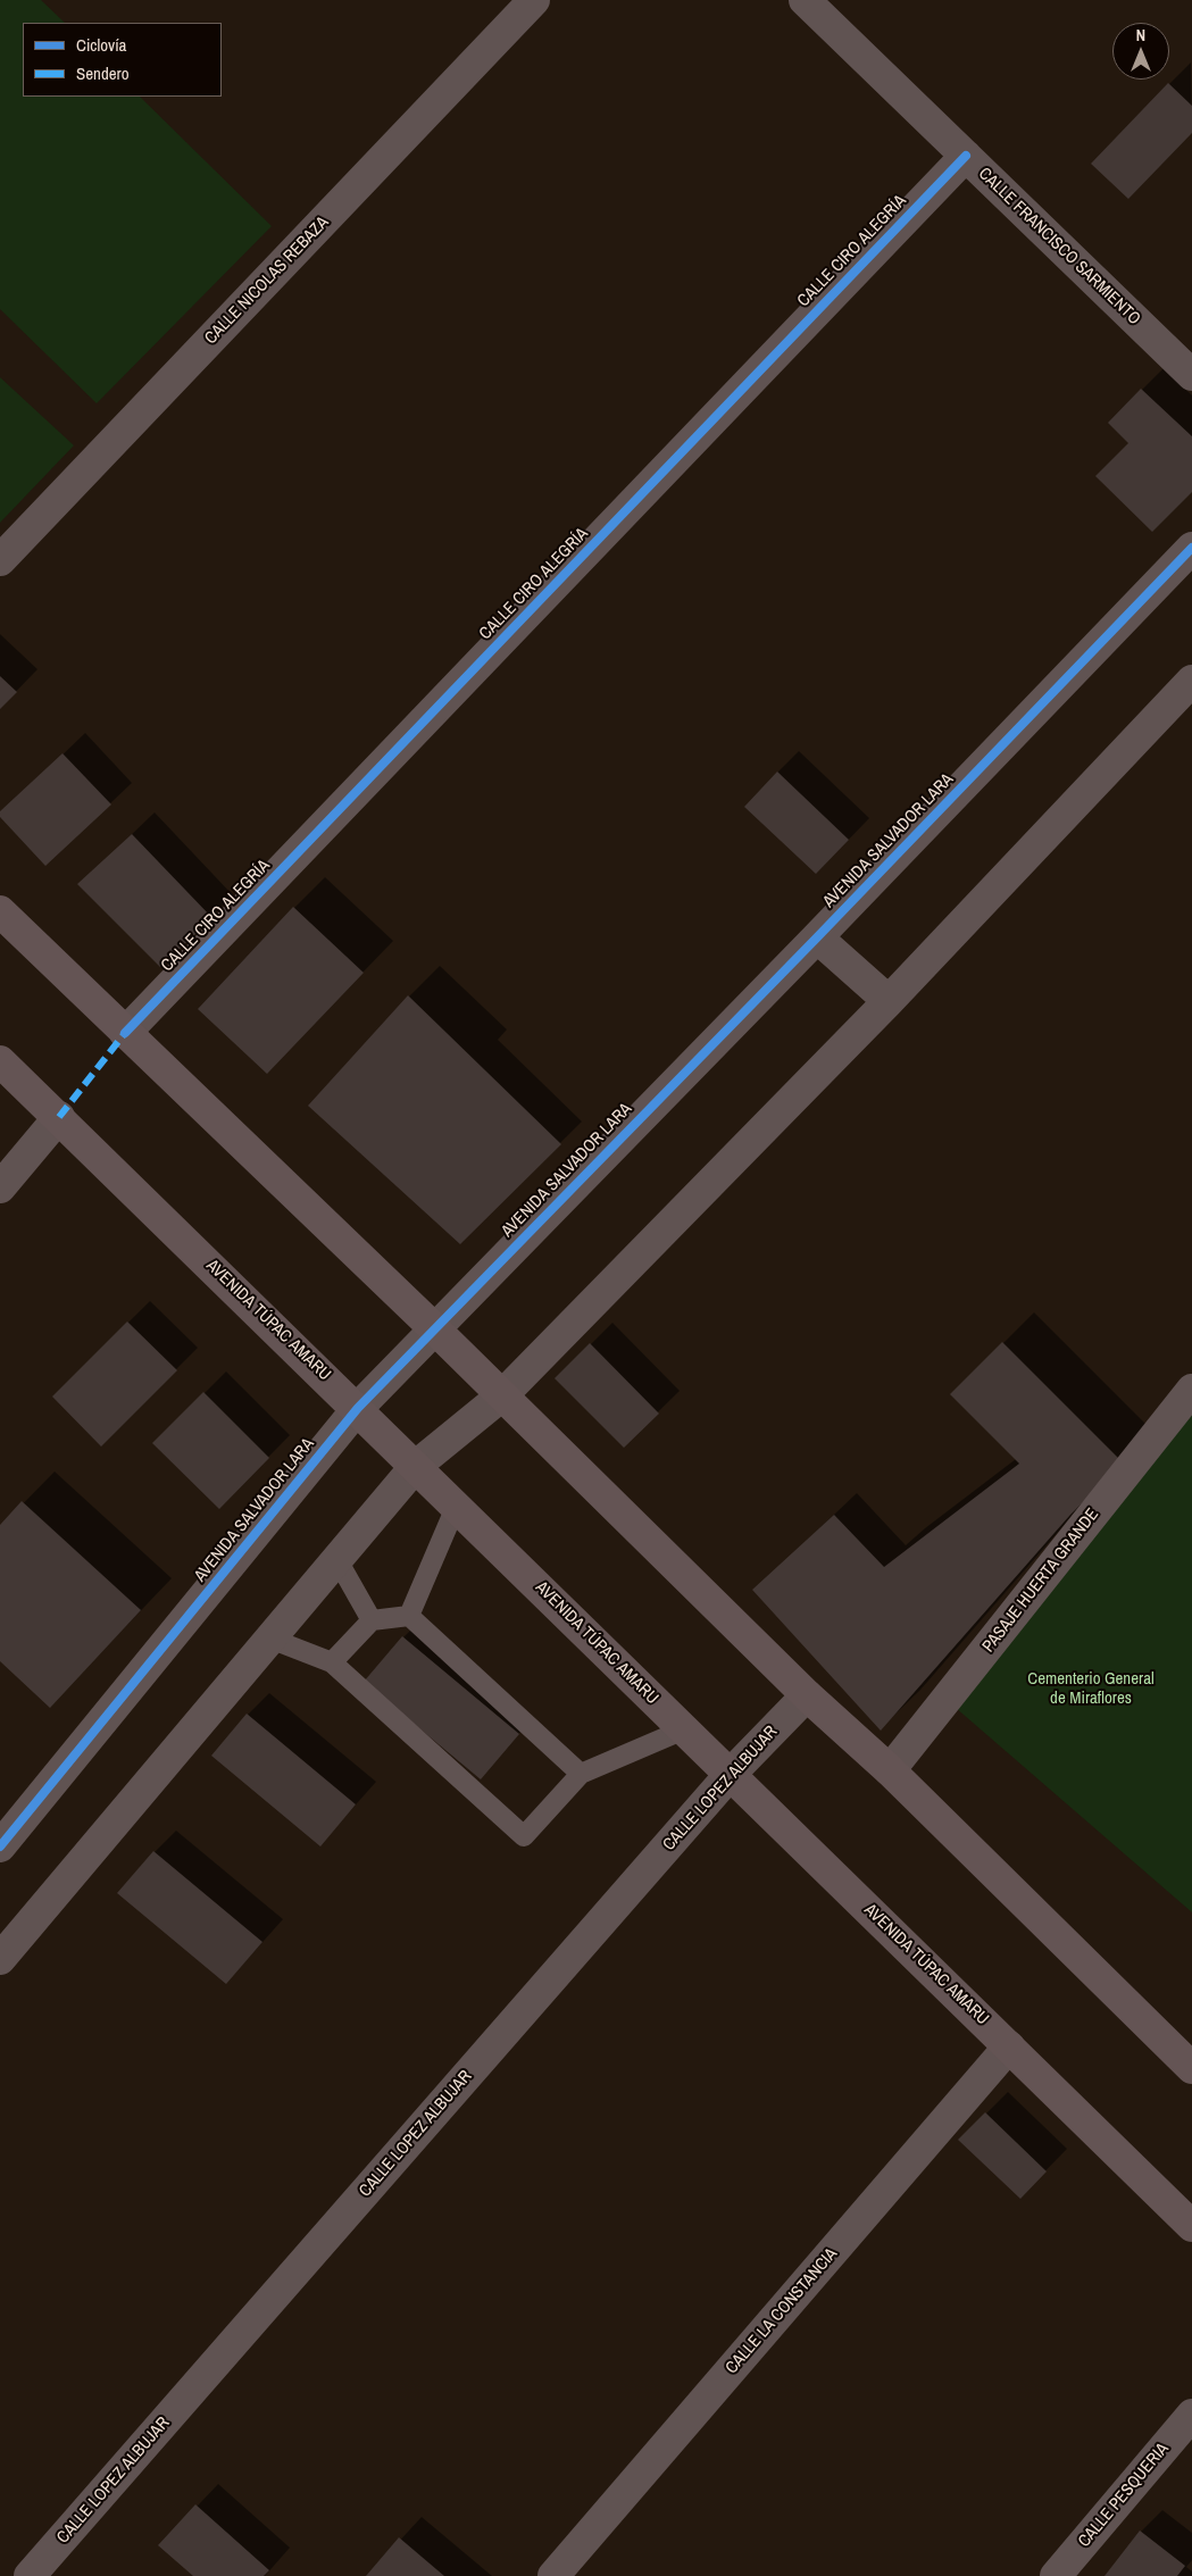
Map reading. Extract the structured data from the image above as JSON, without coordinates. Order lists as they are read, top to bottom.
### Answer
{
  "streets": {
    "main road": ["AVENIDA TÚPAC AMARU"],
    "street": [
      "CALLE FRANCISCO SARMIENTO",
      "CALLE CIRO ALEGRÍA",
      "CALLE NICOLAS REBAZA",
      "AVENIDA SALVADOR LARA",
      "PASAJE HUERTA GRANDE",
      "CALLE LOPEZ ALBUJAR",
      "CALLE LA CONSTANCIA",
      "CALLE PESQUERIA"
    ]
  },
  "crossings": [
    ["CALLE FRANCISCO SARMIENTO", "CALLE CIRO ALEGRÍA"],
    ["AVENIDA SALVADOR LARA", "AVENIDA TÚPAC AMARU"],
    ["AVENIDA TÚPAC AMARU", "CALLE LOPEZ ALBUJAR"],
    ["AVENIDA TÚPAC AMARU", "CALLE LA CONSTANCIA"]
  ],
  "parks": ["Cementerio General de Miraflores"],
  "legend": ["Ciclovía", "Sendero"],
  "north": "top"
}
